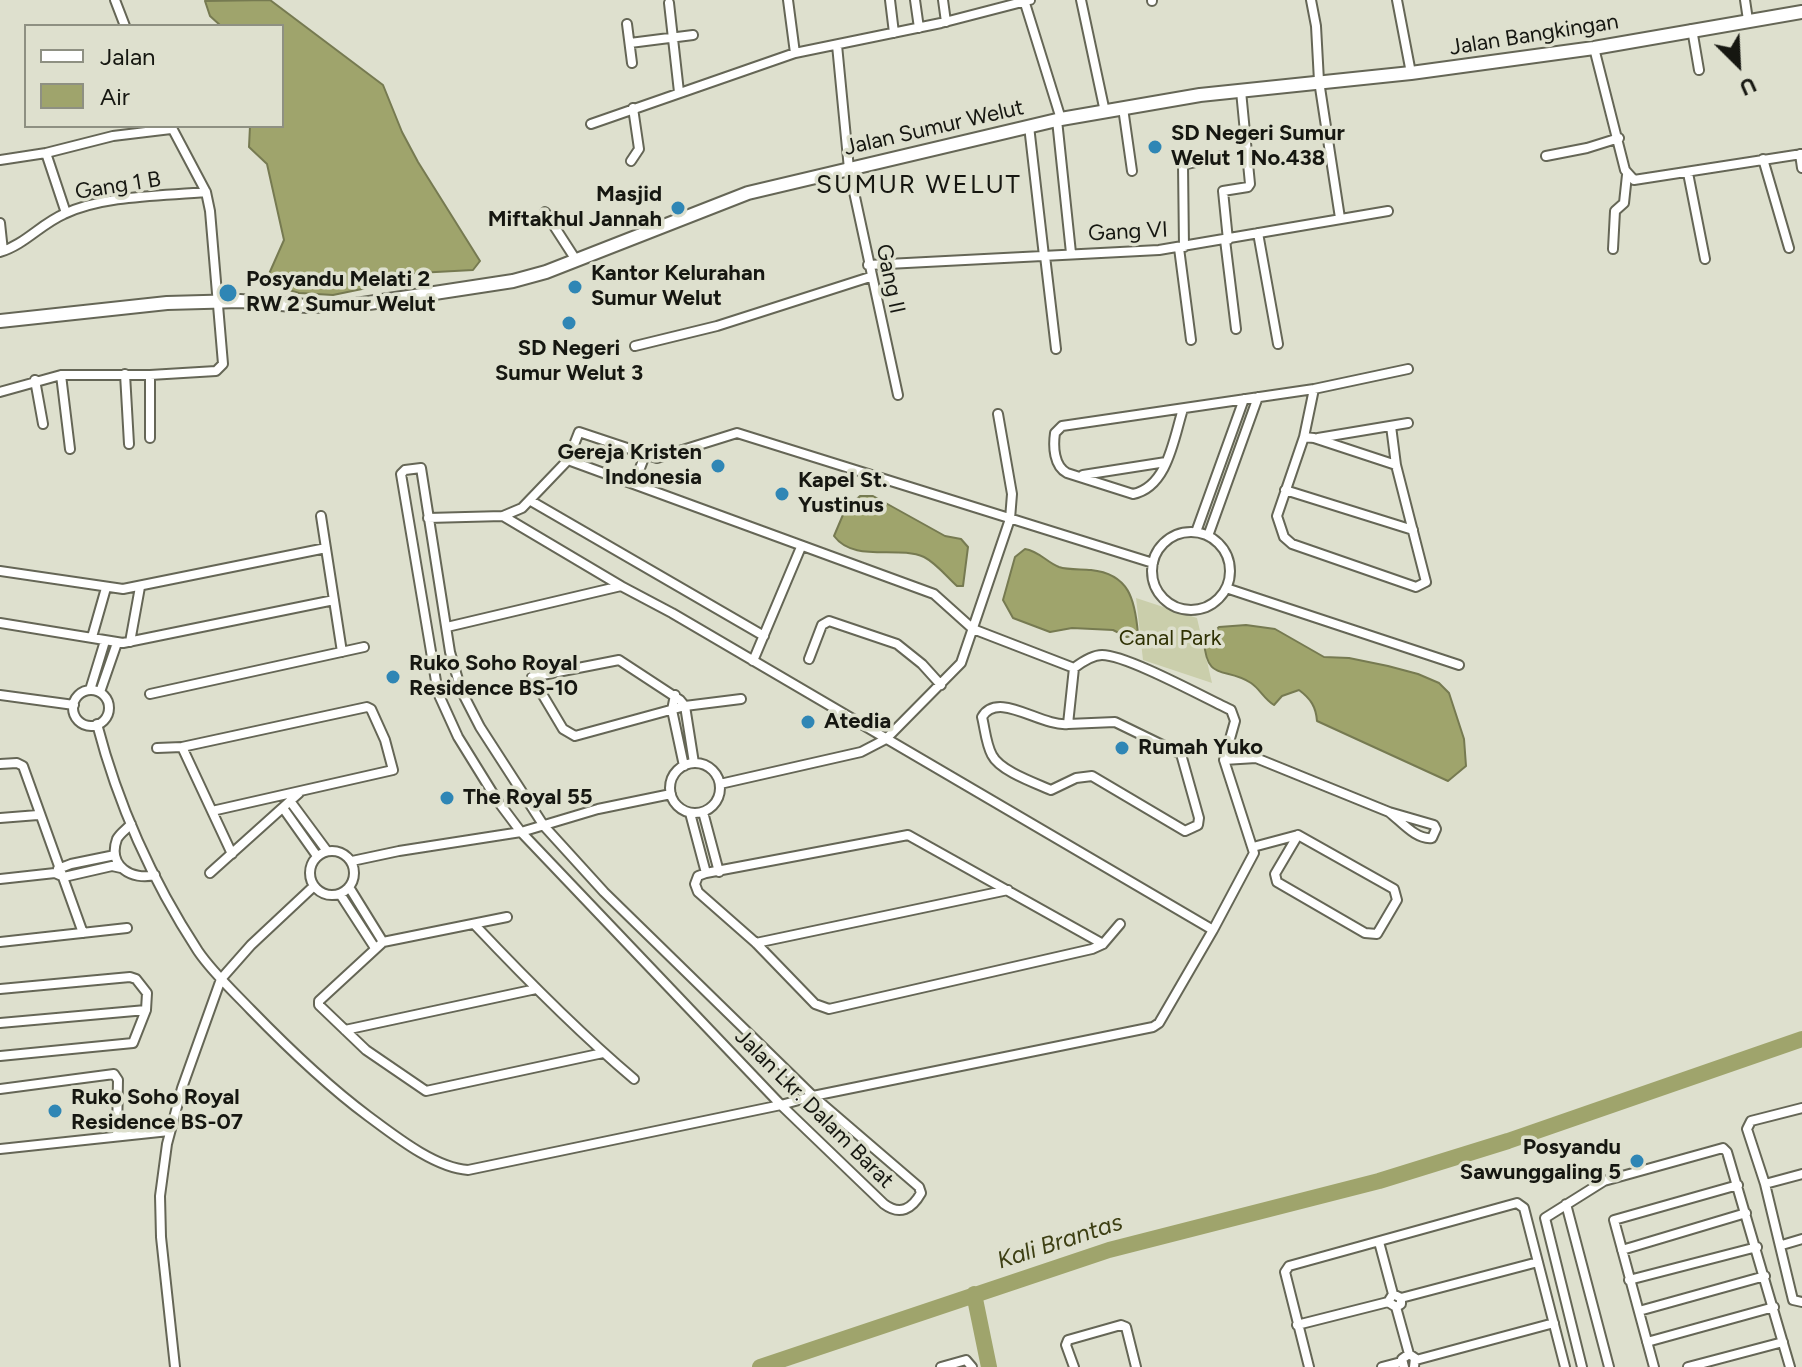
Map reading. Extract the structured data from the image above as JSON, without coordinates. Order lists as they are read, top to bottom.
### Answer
{
  "streets": {
    "street": [
      "Jalan Bangkingan",
      "Jalan Sumur Welut",
      "Gang 1 B",
      "Gang VI",
      "Gang II",
      "Jalan Lkr. Dalam Barat"
    ]
  },
  "crossings": [
    ["Jalan Bangkingan", "Jalan Sumur Welut"],
    ["Jalan Sumur Welut", "Gang II"],
    ["Gang VI", "Gang II"]
  ],
  "districts": ["SUMUR WELUT"],
  "water": ["Kali Brantas"],
  "parks": ["Canal Park"],
  "places": [
    "SD Negeri Sumur Welut 1 No.438",
    "Masjid Miftakhul Jannah",
    "Kantor Kelurahan Sumur Welut",
    "Posyandu Melati 2 RW 2 Sumur Welut",
    "SD Negeri Sumur Welut 3",
    "Gereja Kristen Indonesia",
    "Kapel St. Yustinus",
    "Ruko Soho Royal Residence BS-10",
    "Atedia",
    "Rumah Yuko",
    "The Royal 55",
    "Ruko Soho Royal Residence BS-07",
    "Posyandu Sawunggaling 5"
  ],
  "legend": ["Jalan", "Air"],
  "north": "bottom right"
}
